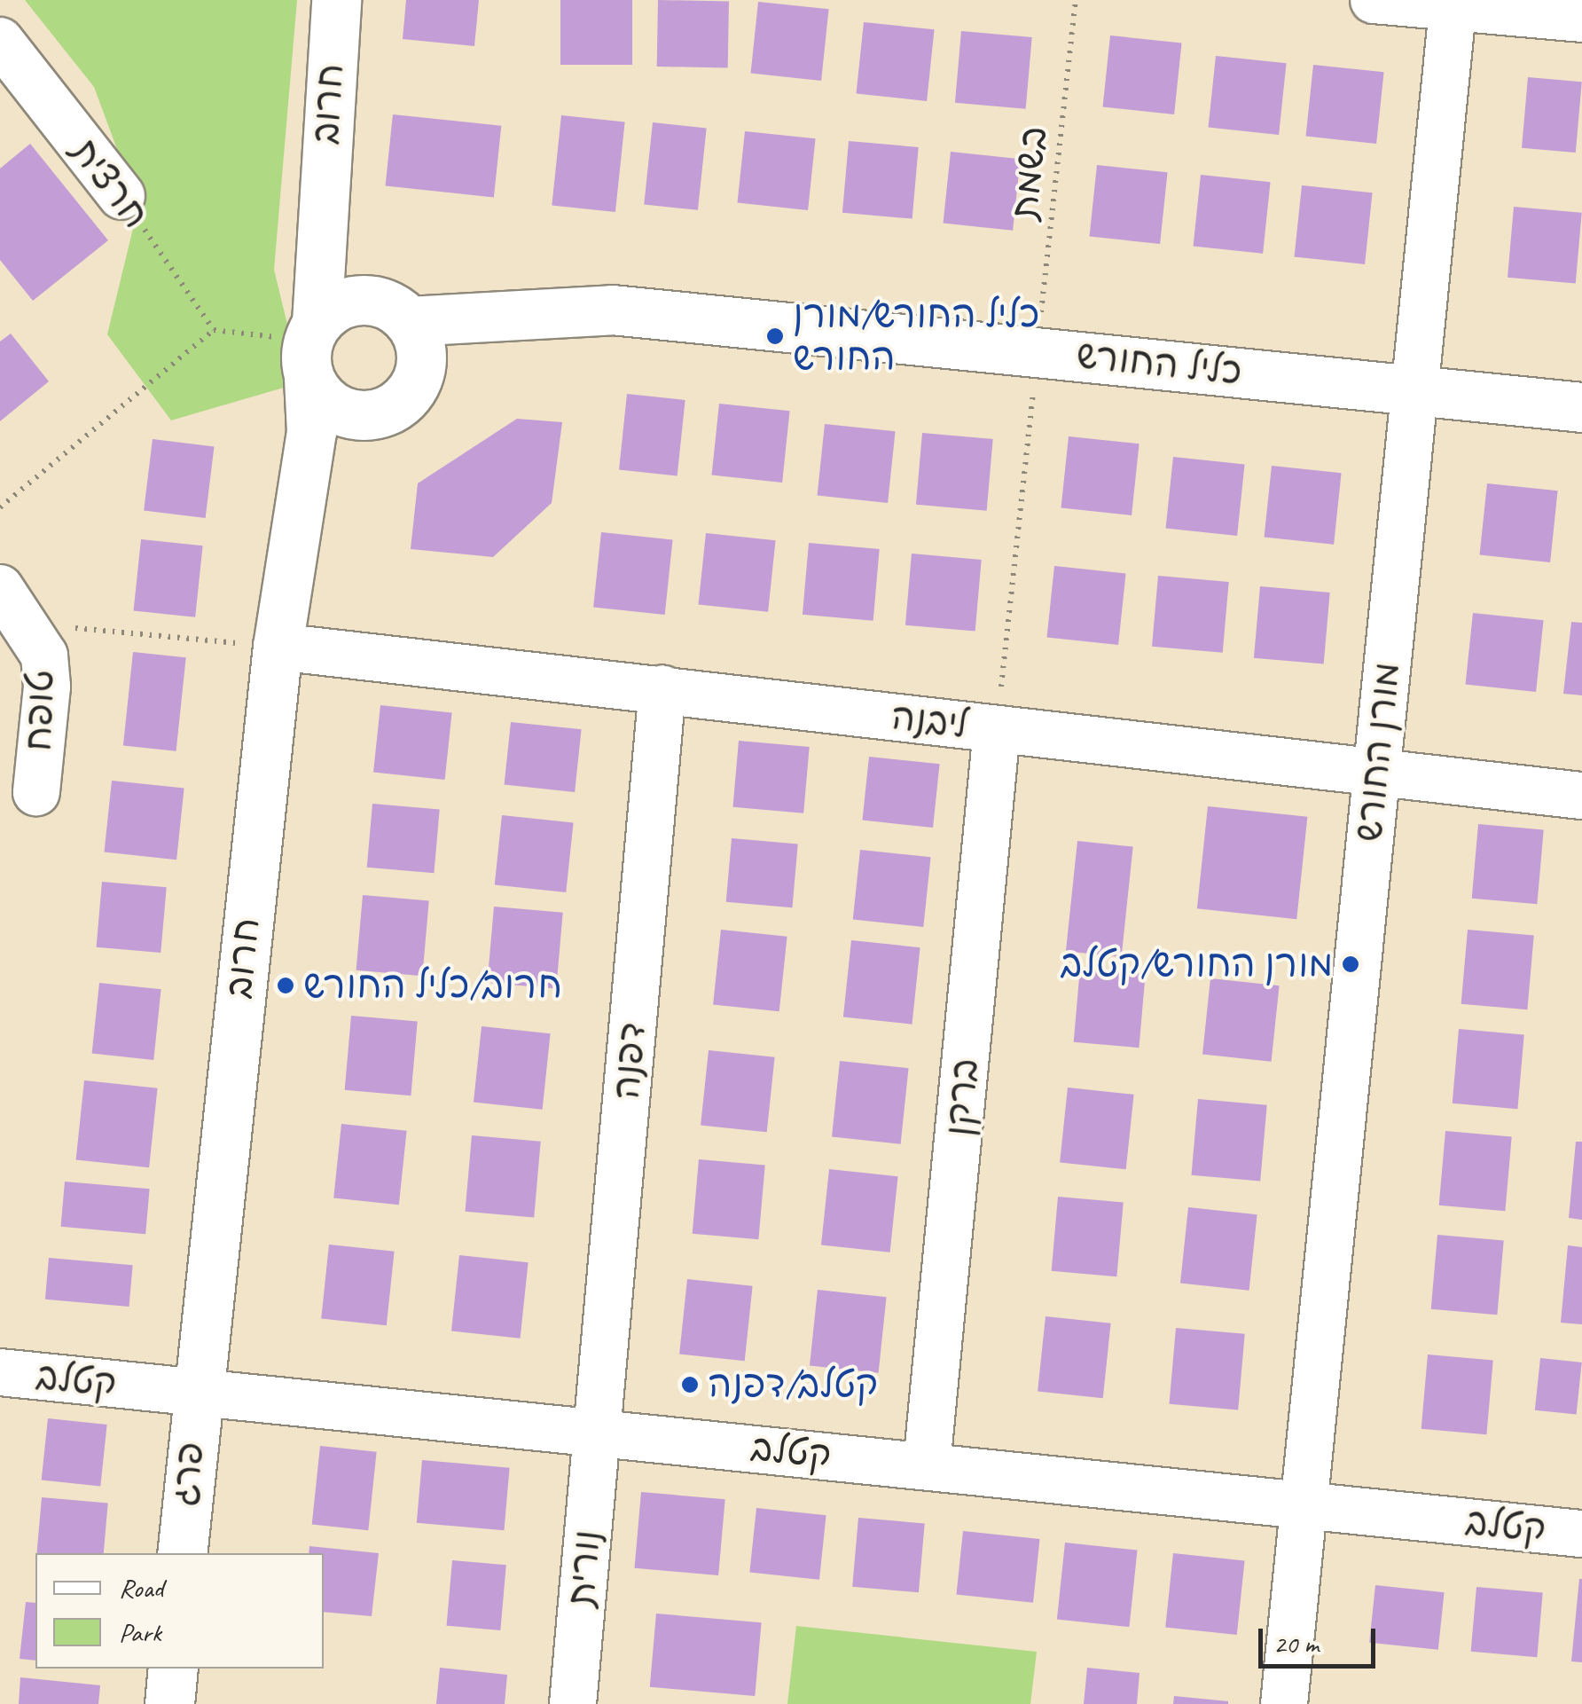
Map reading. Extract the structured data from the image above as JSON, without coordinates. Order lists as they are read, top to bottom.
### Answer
{
  "streets": {
    "street": [
      "חרוב",
      "חרצית",
      "כליל החורש",
      "טופח",
      "ליבנה",
      "מורן החורש",
      "דפנה",
      "ברקן",
      "קטלב",
      "פרג",
      "נורית"
    ],
    "path": ["בשמת"]
  },
  "crossings": [
    ["חרוב", "כליל החורש"],
    ["חרוב", "ליבנה"],
    ["חרוב", "קטלב"],
    ["חרוב", "פרג"],
    ["בשמת", "כליל החורש"],
    ["בשמת", "ליבנה"],
    ["בשמת", "ברקן"],
    ["כליל החורש", "מורן החורש"],
    ["ליבנה", "מורן החורש"],
    ["ליבנה", "דפנה"],
    ["ליבנה", "ברקן"],
    ["מורן החורש", "קטלב"],
    ["דפנה", "קטלב"],
    ["דפנה", "נורית"],
    ["ברקן", "קטלב"],
    ["קטלב", "פרג"],
    ["קטלב", "נורית"]
  ],
  "places": [
    "כליל החורש/מורן החורש",
    "מורן החורש/קטלב",
    "חרוב/כליל החורש",
    "קטלב/דפנה"
  ],
  "legend": ["Road", "Park"],
  "scale_bar": "20 m"
}
